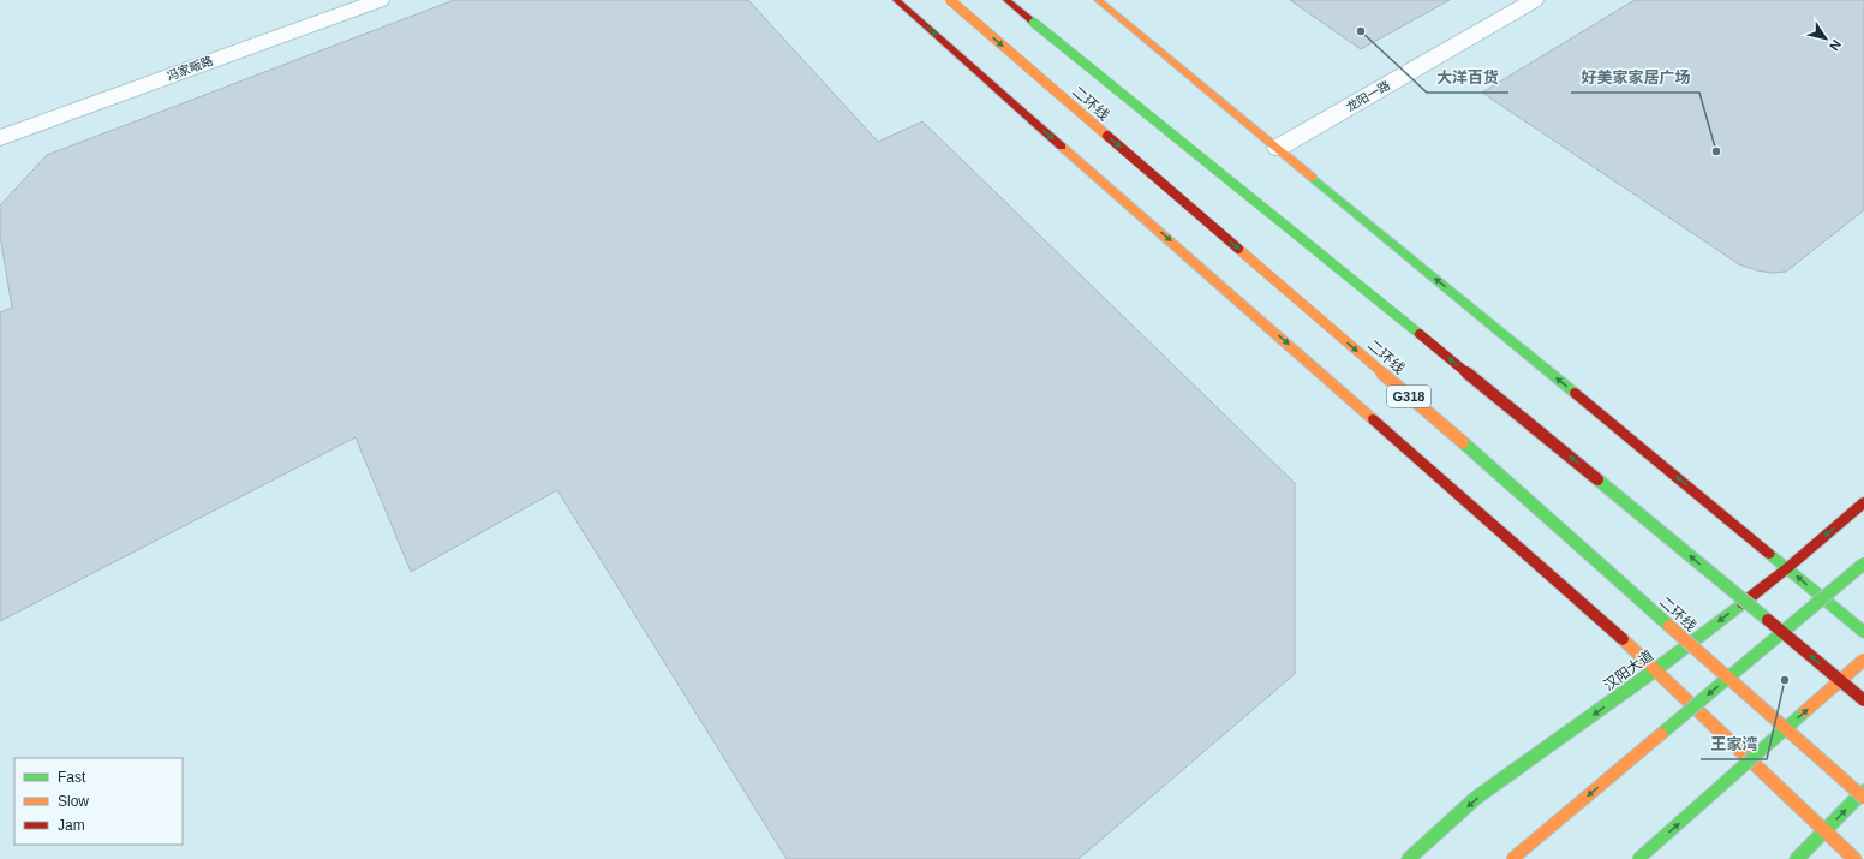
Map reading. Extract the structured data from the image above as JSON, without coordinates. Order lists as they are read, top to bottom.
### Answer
{
  "streets": {
    "main road": ["二环线", "G318", "汉阳大道"],
    "street": ["冯家畈路", "龙阳一路"]
  },
  "places": ["大洋百货", "好美家家居广场", "王家湾"],
  "legend": ["Fast", "Slow", "Jam"],
  "north": "bottom right"
}
